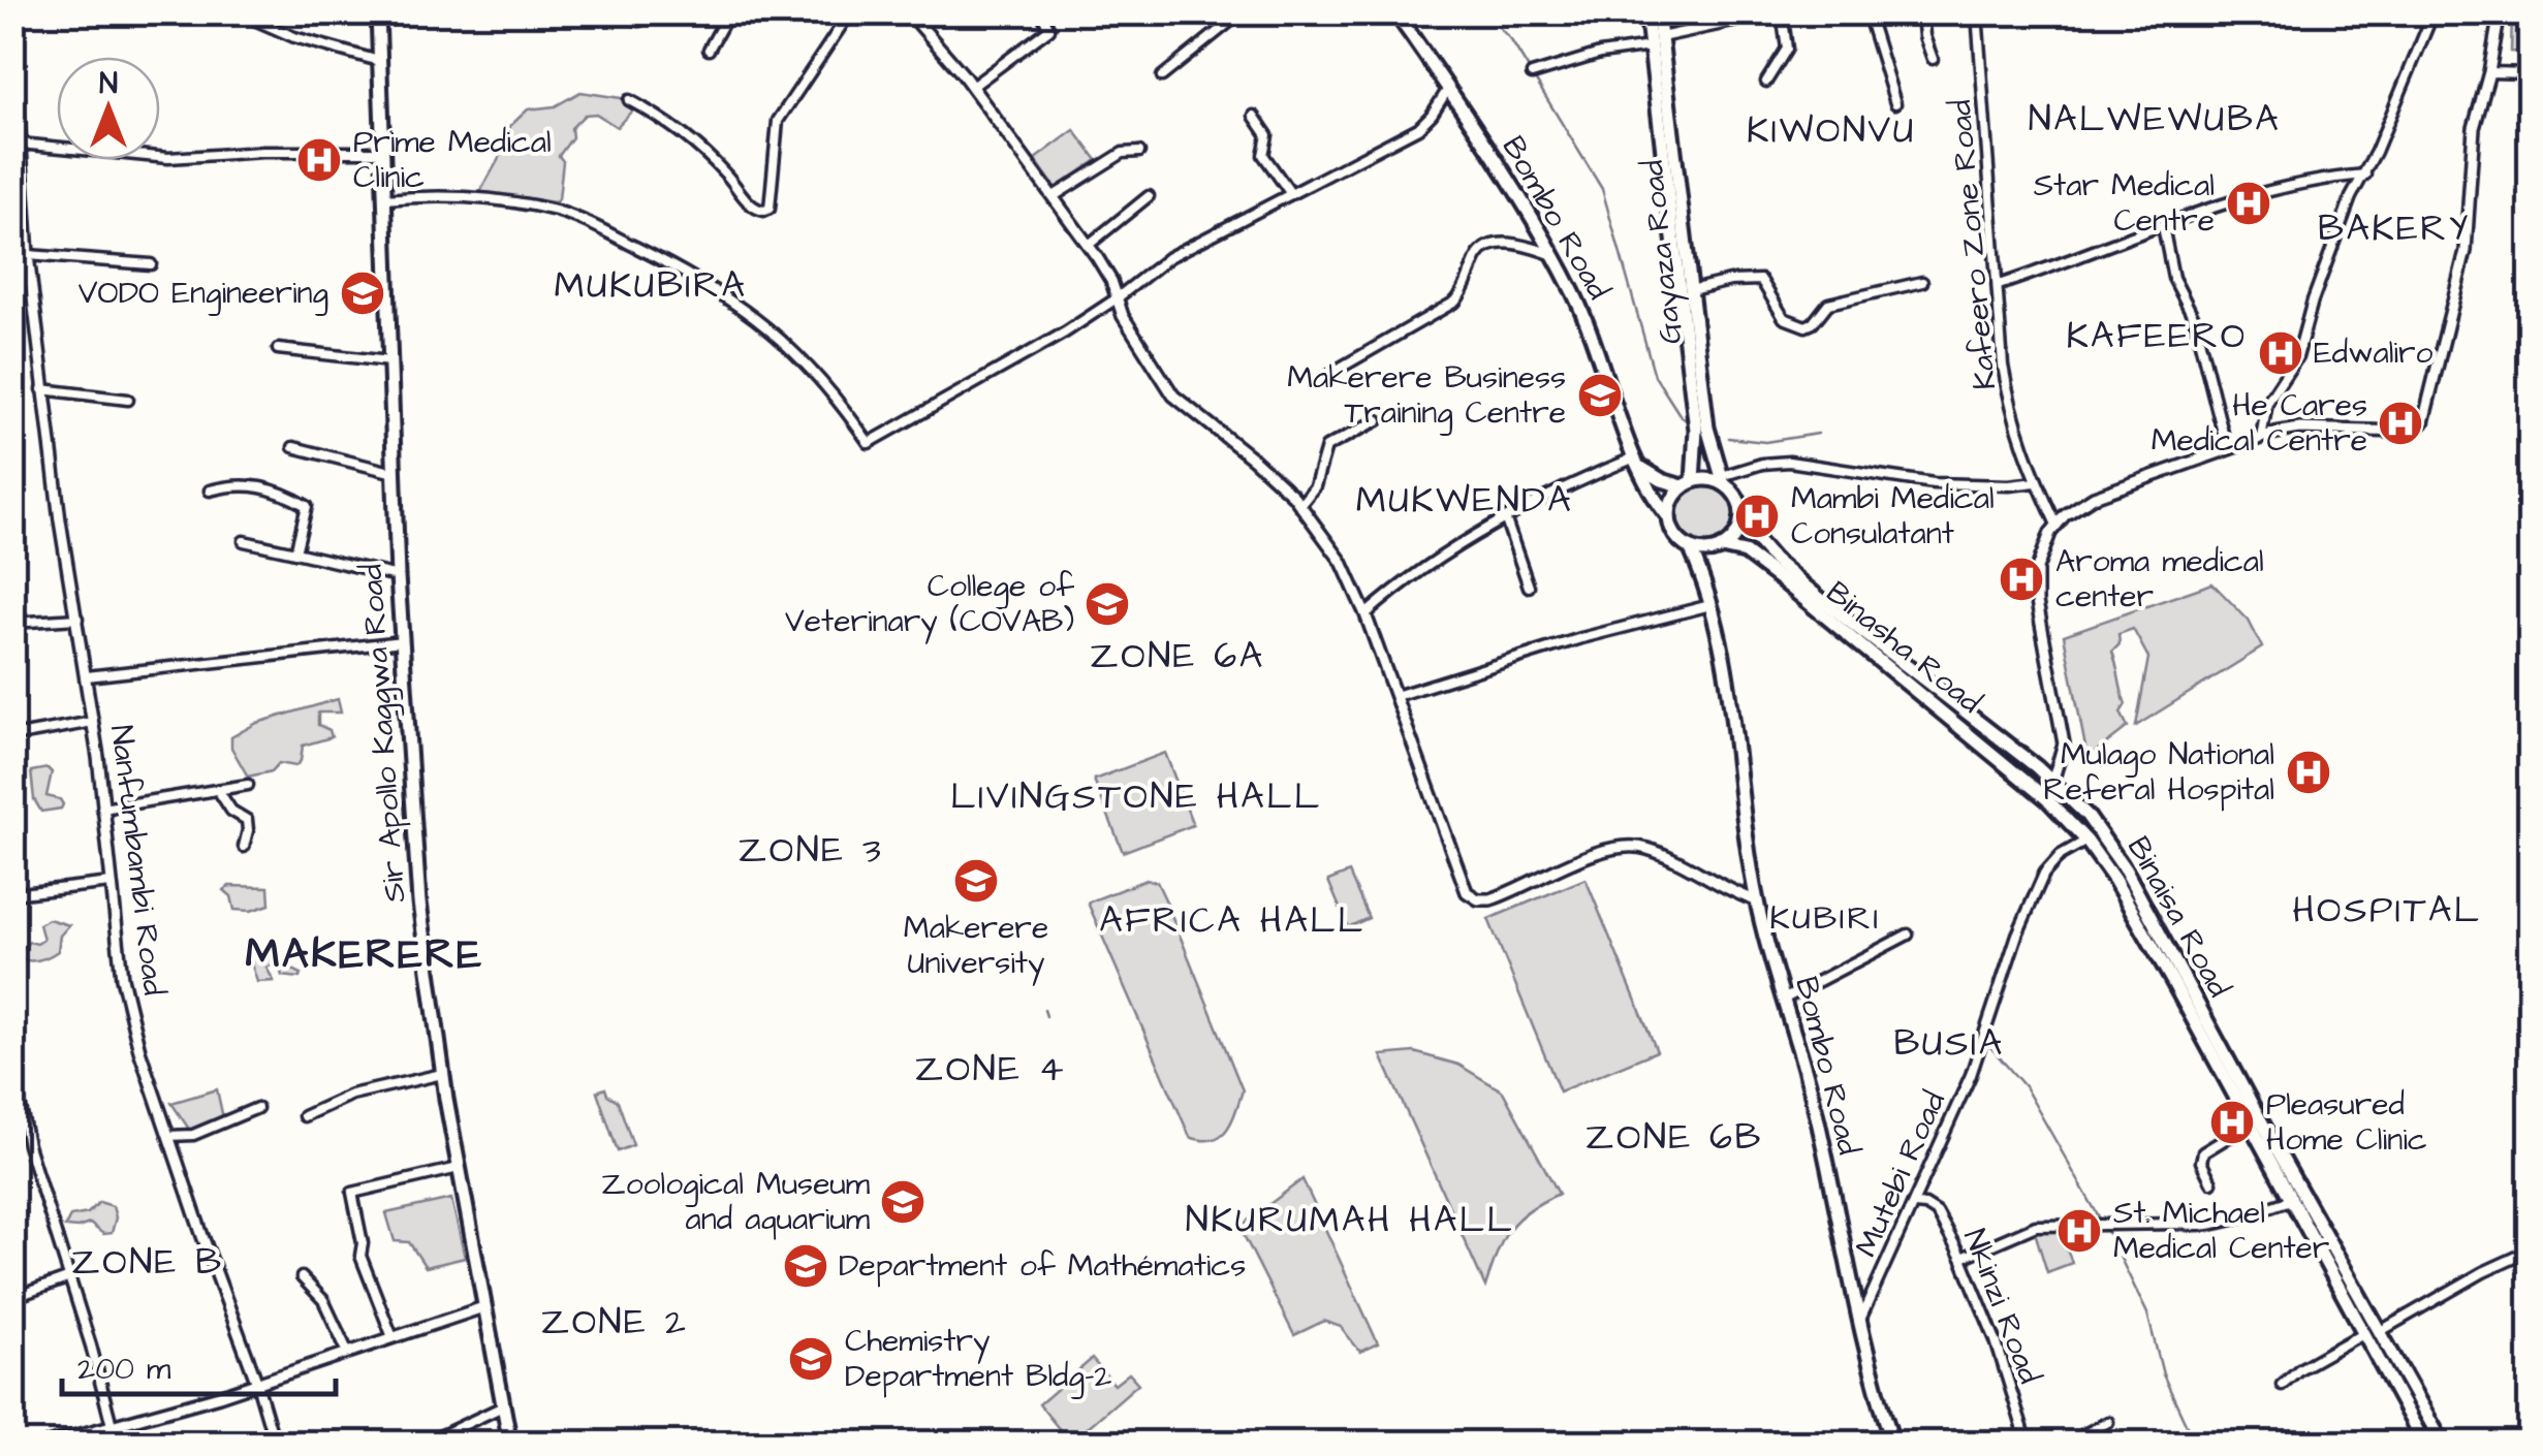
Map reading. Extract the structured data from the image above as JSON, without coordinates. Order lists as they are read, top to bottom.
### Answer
{
  "streets": {
    "main road": [
      "Bombo Road",
      "Gayaza Road",
      "Binasha Road",
      "Sir Apollo Kaggwa Road",
      "Binaisa Road"
    ],
    "street": [
      "Kafeero Zone Road",
      "Nanfumbambi Road",
      "Mutebi Road",
      "Nkinzi Road"
    ]
  },
  "crossings": [
    ["Bombo Road", "Gayaza Road"],
    ["Bombo Road", "Binasha Road"],
    ["Bombo Road", "Binaisa Road"],
    ["Bombo Road", "Mutebi Road"],
    ["Gayaza Road", "Binasha Road"],
    ["Gayaza Road", "Binaisa Road"],
    ["Binasha Road", "Binaisa Road"],
    ["Binaisa Road", "Mutebi Road"],
    ["Mutebi Road", "Nkinzi Road"]
  ],
  "districts": [
    "NALWEWUBA",
    "KIWONVU",
    "BAKERY",
    "MUKUBIRA",
    "KAFEERO",
    "MUKWENDA",
    "ZONE 6A",
    "LIVINGSTONE HALL",
    "ZONE 3",
    "HOSPITAL",
    "KUBIRI",
    "AFRICA HALL",
    "MAKERERE",
    "BUSIA",
    "ZONE 4",
    "ZONE 6B",
    "NKURUMAH HALL",
    "ZONE B",
    "ZONE 2"
  ],
  "places": {
    "hospital": [
      "Prime Medical Clinic",
      "Star Medical Centre",
      "Edwaliro",
      "He Cares Medical Centre",
      "Mambi Medical Consulatant",
      "Aroma medical center",
      "Mulago National Referal Hospital",
      "Pleasured Home Clinic",
      "St. Michael Medical Center"
    ],
    "school or university": [
      "VODO Engineering",
      "Makerere Business Training Centre",
      "College of Veterinary (COVAB)",
      "Makerere University",
      "Zoological Museum and aquarium",
      "Department of Mathématics",
      "Chemistry Department Bldg-2"
    ]
  },
  "scale_bar": "200 m",
  "north": "top"
}
